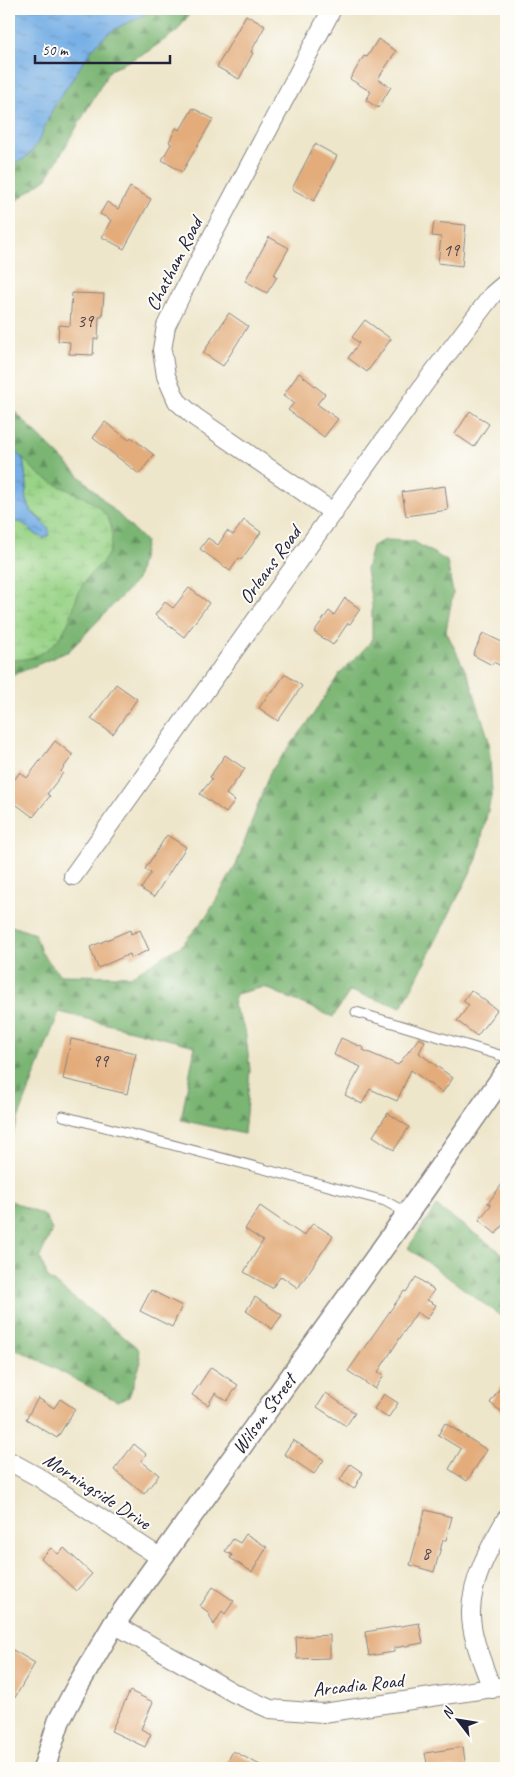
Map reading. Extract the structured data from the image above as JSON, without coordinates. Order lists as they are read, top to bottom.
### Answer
{
  "streets": {
    "street": [
      "Chatham Road",
      "Orleans Road",
      "Wilson Street",
      "Morningside Drive",
      "Arcadia Road"
    ]
  },
  "crossings": [
    ["Chatham Road", "Orleans Road"],
    ["Wilson Street", "Morningside Drive"],
    ["Wilson Street", "Arcadia Road"]
  ],
  "house_numbers": [
    "19",
    "39",
    "99",
    "8"
  ],
  "scale_bar": "50 m",
  "north": "top left"
}
